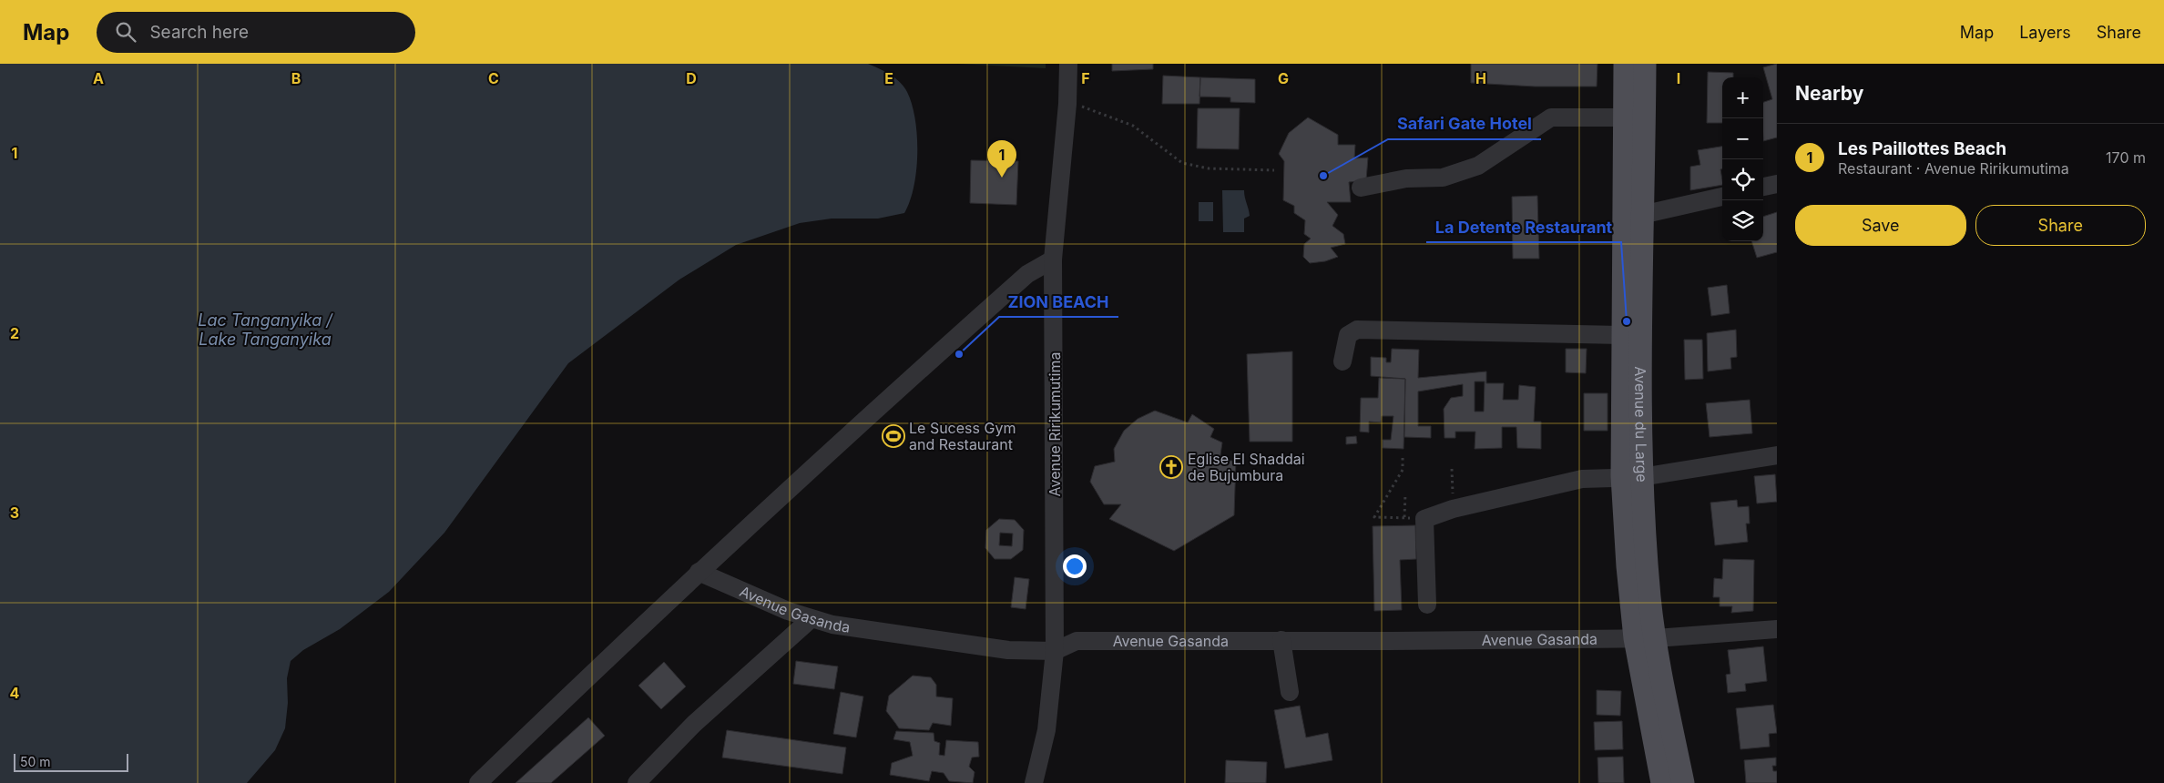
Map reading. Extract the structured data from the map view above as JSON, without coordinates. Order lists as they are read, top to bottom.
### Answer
{
  "streets": {
    "main road": ["Avenue du Large"],
    "street": ["Avenue Ririkumutima", "Avenue Gasanda"]
  },
  "crossings": [
    ["Avenue Ririkumutima", "Avenue Gasanda"],
    ["Avenue du Large", "Avenue Gasanda"]
  ],
  "water": ["Lac Tanganyika / Lake Tanganyika"],
  "places": {
    "other": ["Safari Gate Hotel", "La Detente Restaurant", "ZION BEACH"],
    "sports": ["Le Sucess Gym and Restaurant"],
    "church": ["Eglise El Shaddai de Bujumbura"]
  },
  "scale_bar": "50 m",
  "page": {
    "header": "Map",
    "search": "Search here",
    "nav": ["Map", "Layers", "Share"],
    "heading": "Nearby",
    "map_buttons": ["+", "−"],
    "list": [
      {
        "mark": "1",
        "name": "Les Paillottes Beach",
        "note": "Restaurant · Avenue Ririkumutima",
        "value": "170 m"
      }
    ],
    "pins": "1",
    "buttons": ["Save", "Share"],
    "scale": "50 m"
  },
  "grid": {
    "columns": [
      "A",
      "B",
      "C",
      "D",
      "E",
      "F",
      "G",
      "H",
      "I"
    ],
    "rows": [
      "1",
      "2",
      "3",
      "4"
    ]
  }
}
